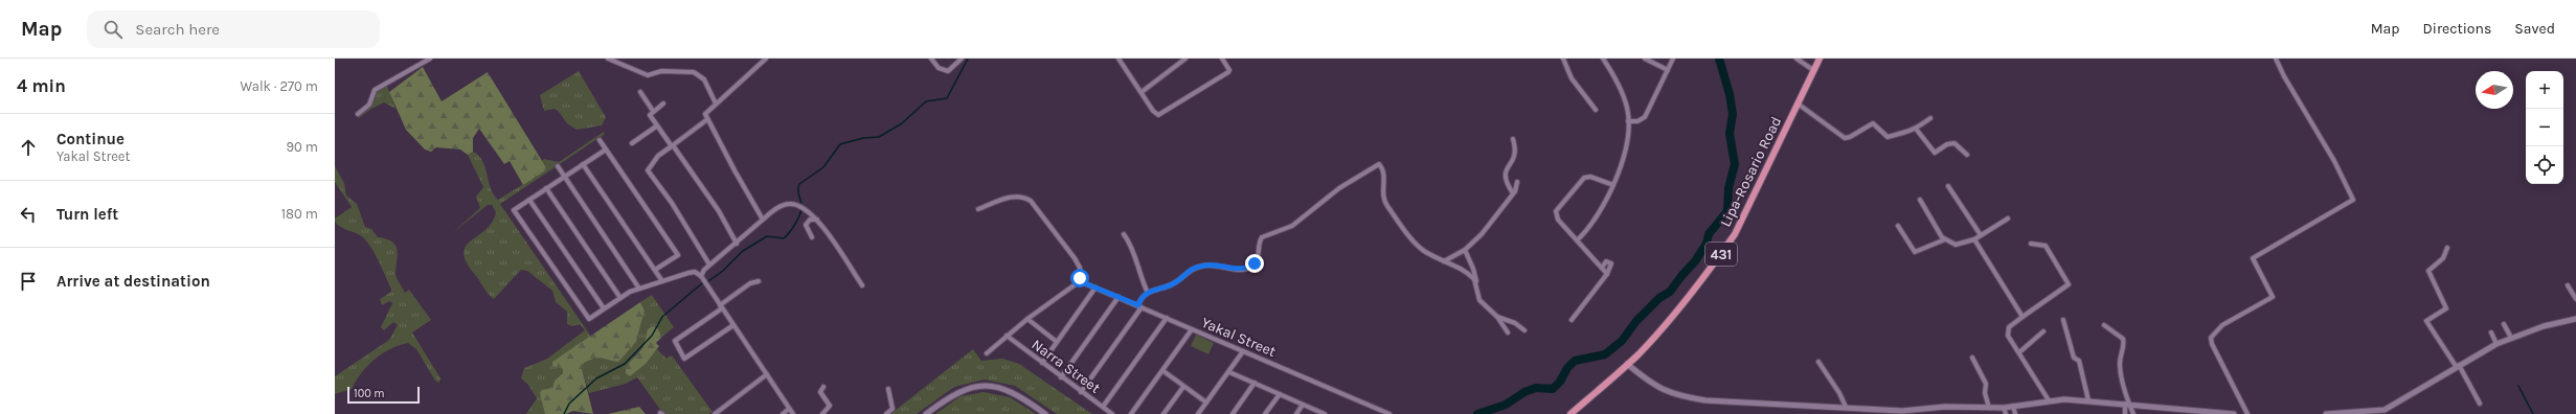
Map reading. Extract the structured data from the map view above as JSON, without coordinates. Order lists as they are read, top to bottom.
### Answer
{
  "streets": {
    "main road": ["Lipa-Rosario Road", "431"],
    "street": ["Yakal Street", "Narra Street"]
  },
  "scale_bar": "100 m",
  "north": "left",
  "page": {
    "header": "Map",
    "search": "Search here",
    "nav": ["Map", "Directions", "Saved"],
    "heading": ["4 min", "Walk · 270 m"],
    "map_buttons": ["+", "−"],
    "list": [
      ["Continue", "Yakal Street", "90 m"],
      ["Turn left", "180 m"],
      "Arrive at destination"
    ],
    "scale": "100 m"
  }
}
